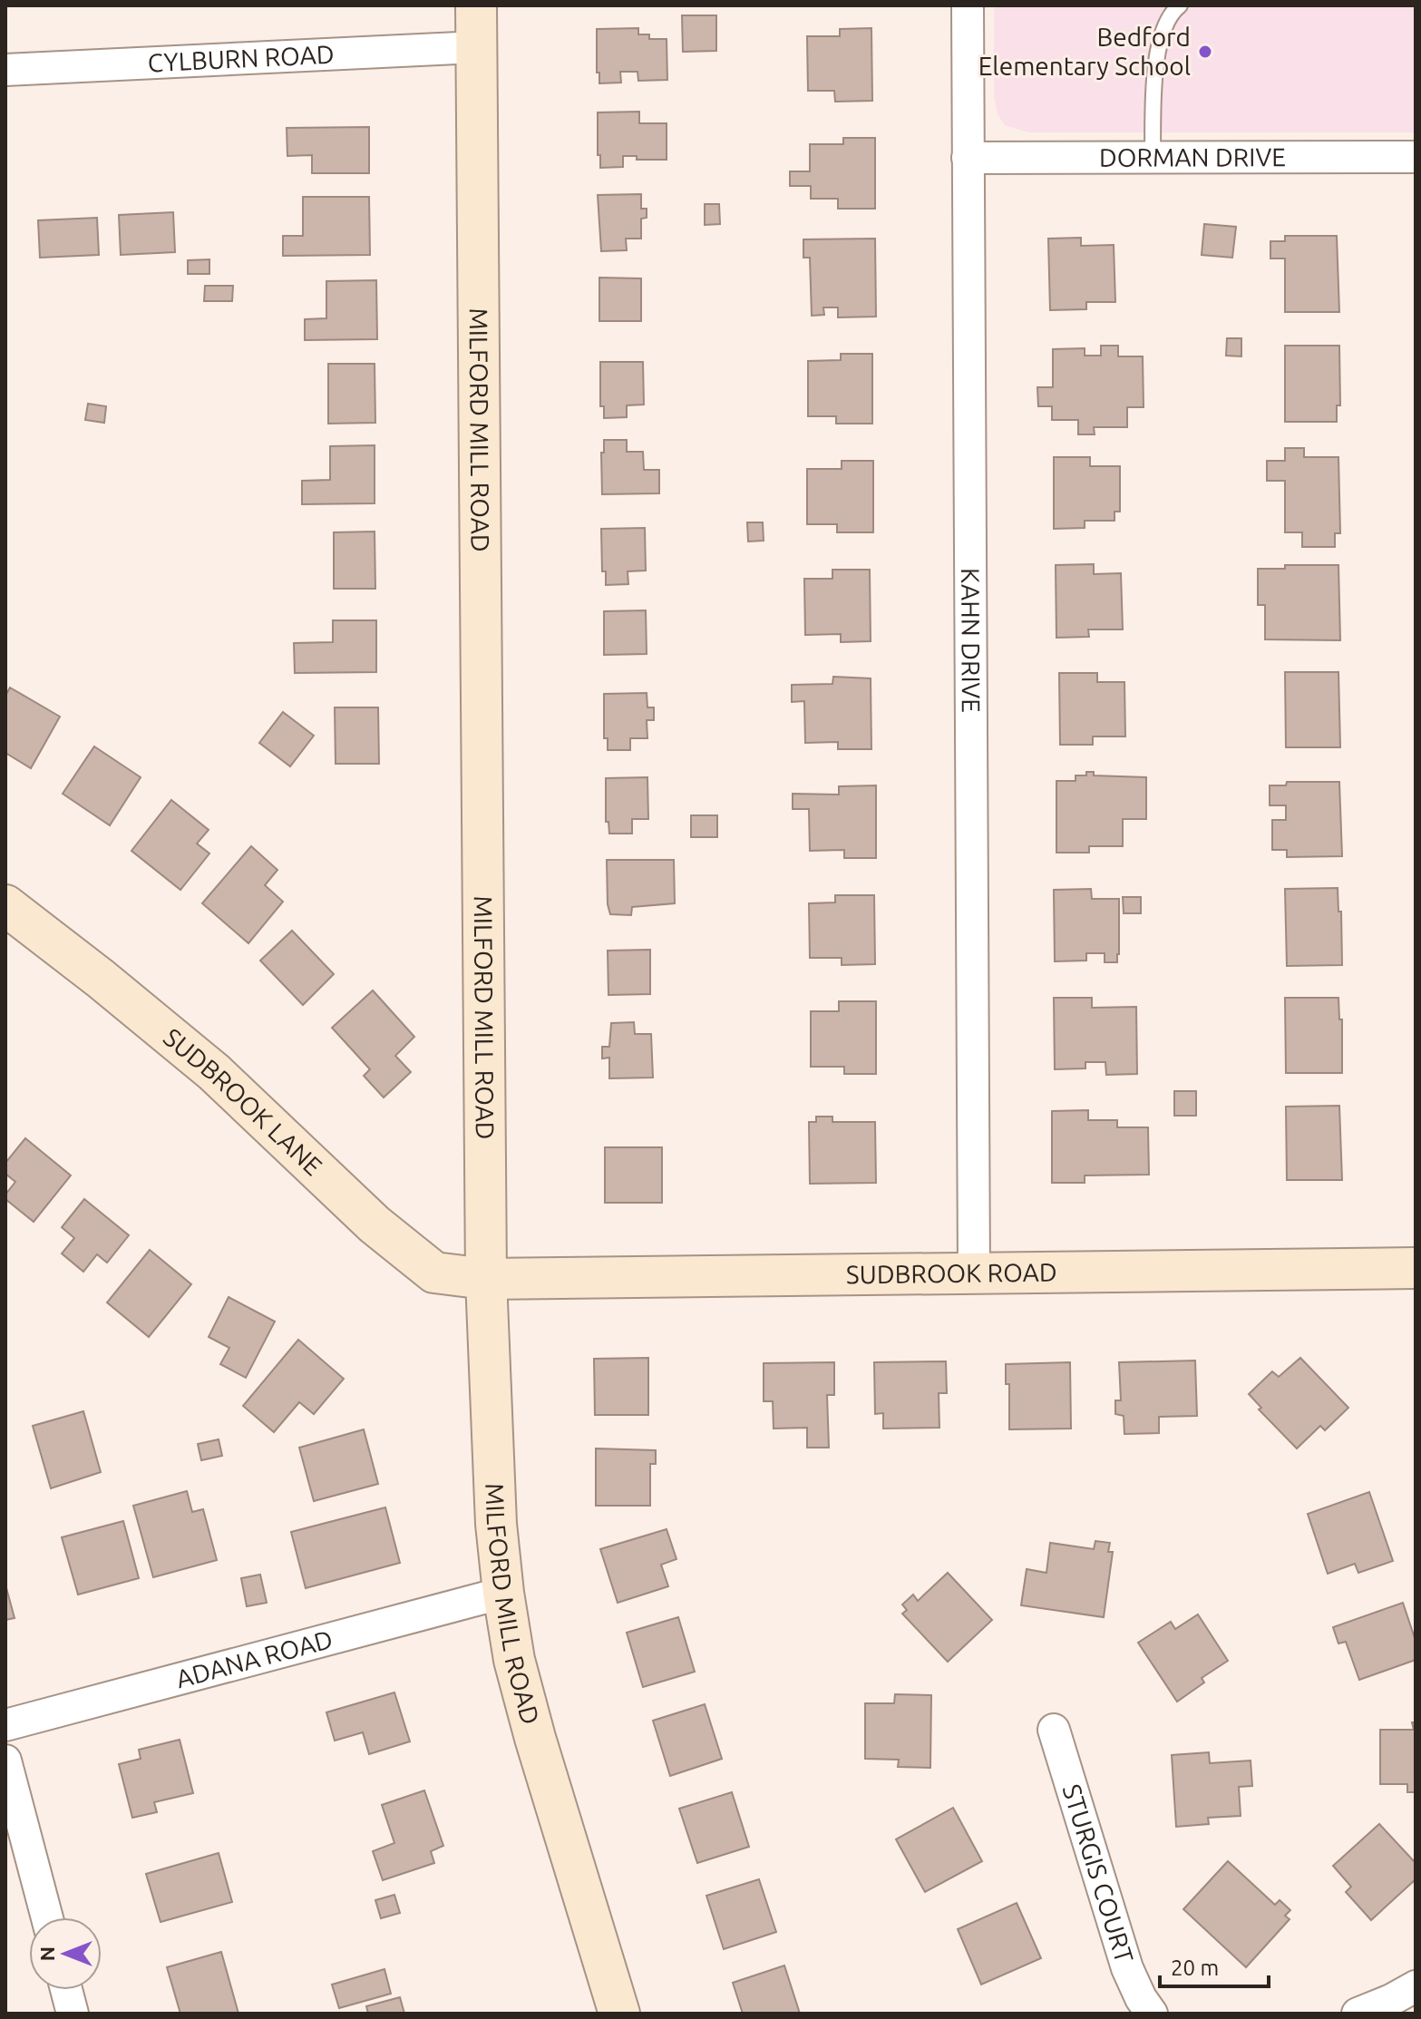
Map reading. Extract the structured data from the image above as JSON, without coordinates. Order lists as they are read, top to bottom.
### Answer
{
  "streets": {
    "main road": ["MILFORD MILL ROAD", "SUDBROOK LANE", "SUDBROOK ROAD"],
    "street": [
      "CYLBURN ROAD",
      "DORMAN DRIVE",
      "KAHN DRIVE",
      "ADANA ROAD",
      "STURGIS COURT"
    ]
  },
  "crossings": [
    ["CYLBURN ROAD", "MILFORD MILL ROAD"],
    ["DORMAN DRIVE", "KAHN DRIVE"],
    ["MILFORD MILL ROAD", "SUDBROOK LANE"],
    ["MILFORD MILL ROAD", "SUDBROOK ROAD"],
    ["MILFORD MILL ROAD", "ADANA ROAD"],
    ["KAHN DRIVE", "SUDBROOK ROAD"],
    ["SUDBROOK LANE", "SUDBROOK ROAD"]
  ],
  "places": ["Bedford Elementary School"],
  "scale_bar": "20 m",
  "north": "left"
}
